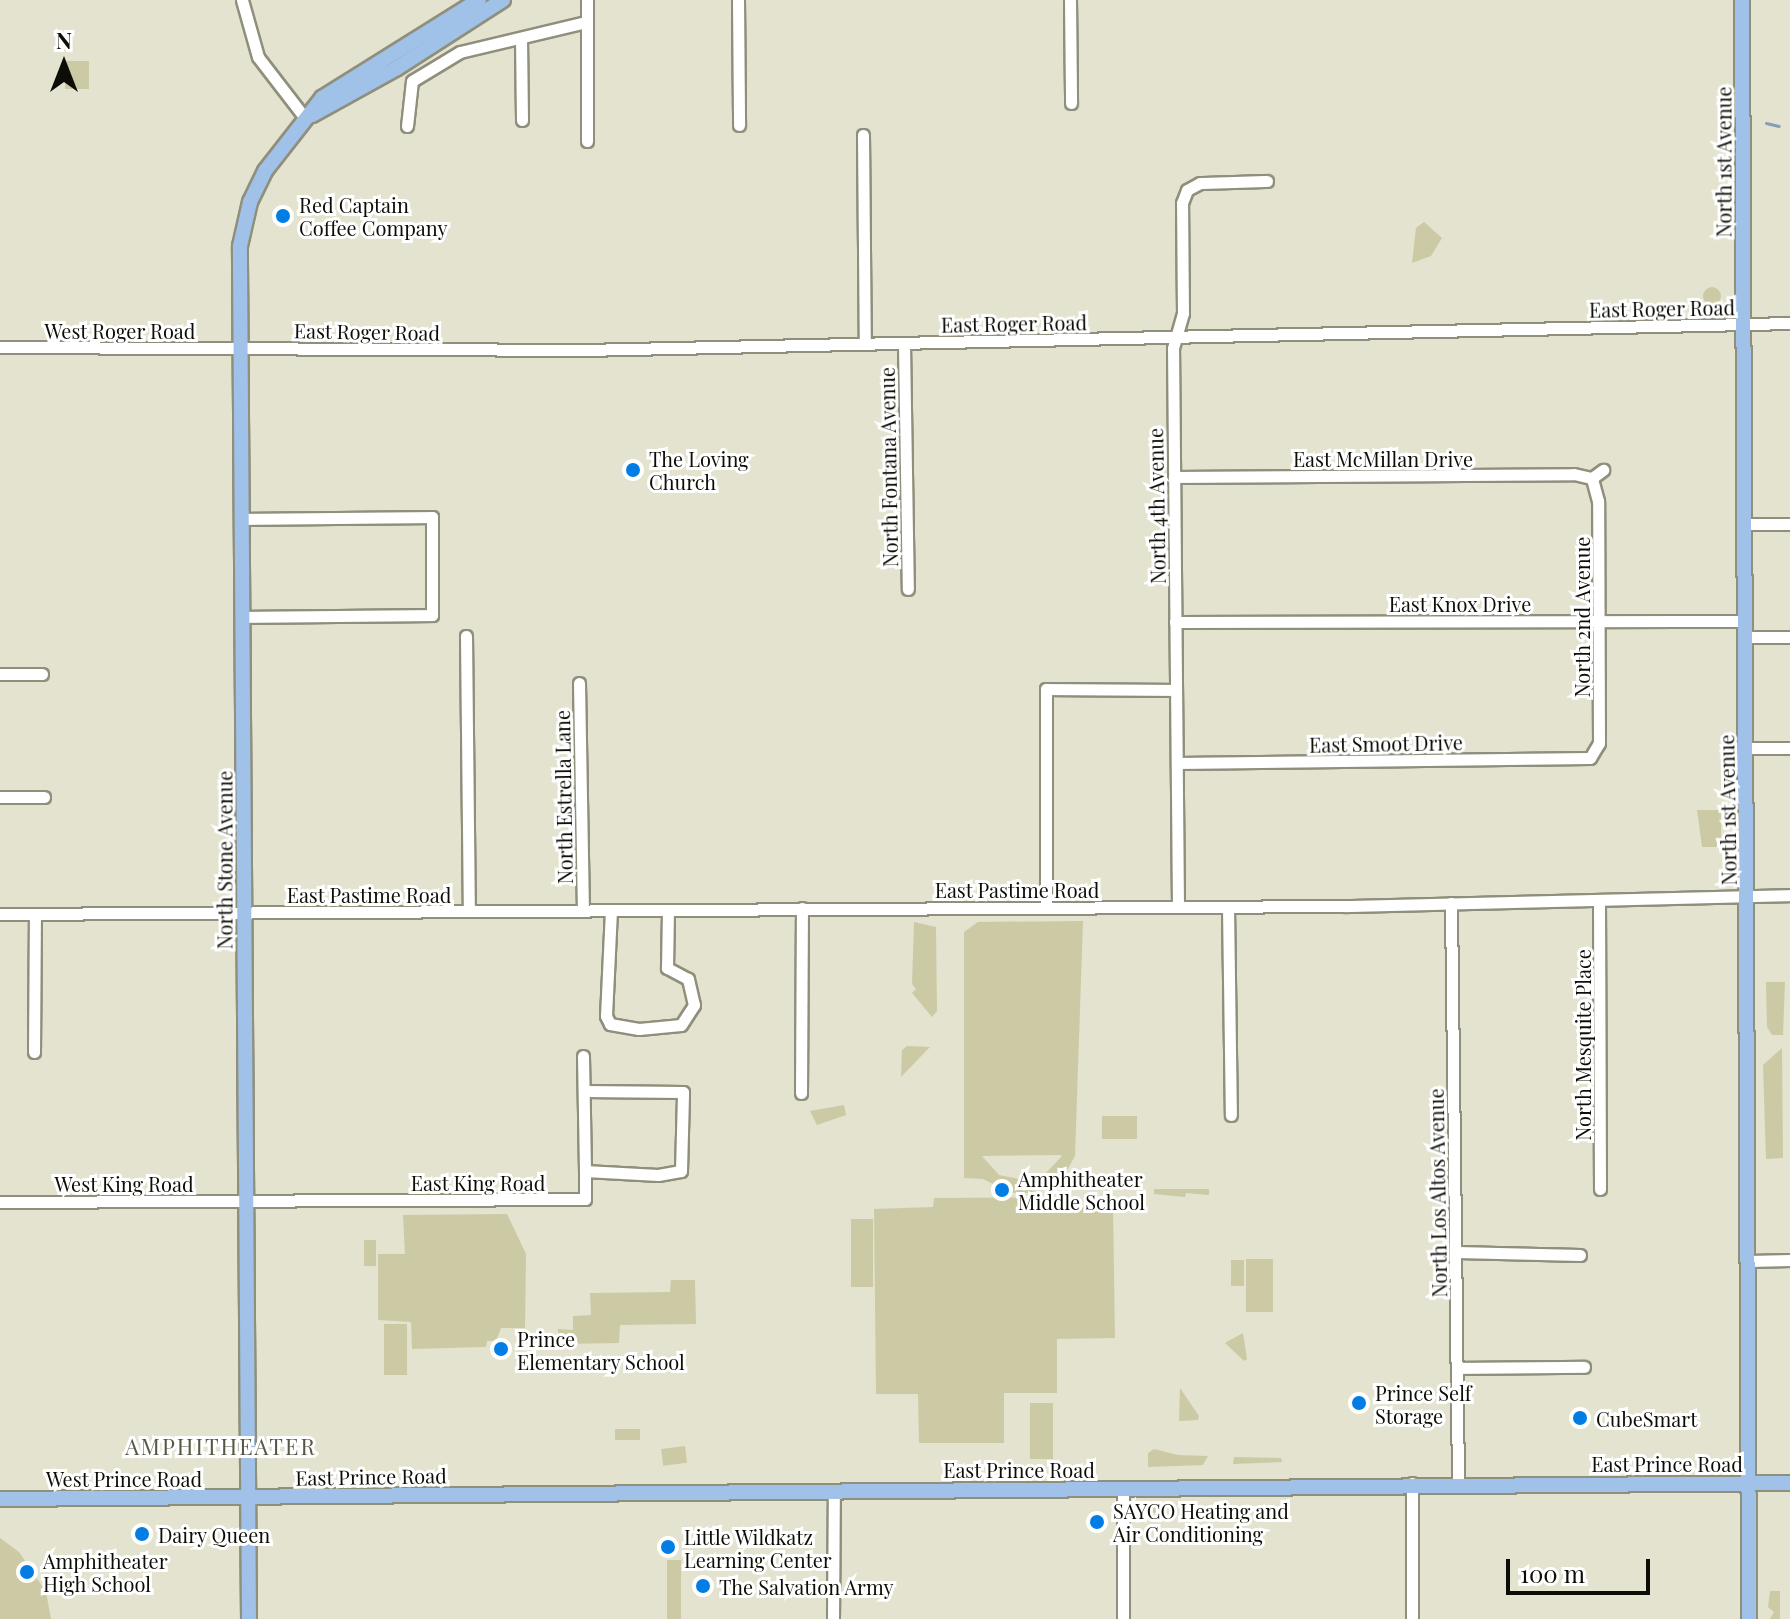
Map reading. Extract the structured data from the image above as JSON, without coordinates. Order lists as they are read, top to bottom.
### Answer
{
  "streets": {
    "main road": [
      "North 1st Avenue",
      "North Stone Avenue",
      "East Prince Road",
      "West Prince Road"
    ],
    "street": [
      "East Roger Road",
      "West Roger Road",
      "East McMillan Drive",
      "North Fontana Avenue",
      "North 4th Avenue",
      "East Knox Drive",
      "North 2nd Avenue",
      "East Smoot Drive",
      "North Estrella Lane",
      "East Pastime Road",
      "North Mesquite Place",
      "East King Road",
      "West King Road",
      "North Los Altos Avenue"
    ]
  },
  "crossings": [
    ["North 1st Avenue", "East Roger Road"],
    ["North 1st Avenue", "East Knox Drive"],
    ["North 1st Avenue", "East Pastime Road"],
    ["North 1st Avenue", "East Prince Road"],
    ["East Roger Road", "West Roger Road"],
    ["East Roger Road", "North Fontana Avenue"],
    ["East Roger Road", "North 4th Avenue"],
    ["East Roger Road", "North Stone Avenue"],
    ["West Roger Road", "North Stone Avenue"],
    ["East McMillan Drive", "North 4th Avenue"],
    ["East McMillan Drive", "North 2nd Avenue"],
    ["North 4th Avenue", "East Knox Drive"],
    ["North 4th Avenue", "East Smoot Drive"],
    ["North 4th Avenue", "East Pastime Road"],
    ["East Knox Drive", "North 2nd Avenue"],
    ["North 2nd Avenue", "East Smoot Drive"],
    ["North Estrella Lane", "East Pastime Road"],
    ["North Stone Avenue", "East Pastime Road"],
    ["North Stone Avenue", "East King Road"],
    ["North Stone Avenue", "West King Road"],
    ["North Stone Avenue", "East Prince Road"],
    ["North Stone Avenue", "West Prince Road"],
    ["East Pastime Road", "North Mesquite Place"],
    ["East Pastime Road", "North Los Altos Avenue"],
    ["East King Road", "West King Road"],
    ["North Los Altos Avenue", "East Prince Road"],
    ["East Prince Road", "West Prince Road"]
  ],
  "districts": ["AMPHITHEATER"],
  "places": [
    "Red Captain Coffee Company",
    "The Loving Church",
    "Amphitheater Middle School",
    "Prince Elementary School",
    "Prince Self Storage",
    "CubeSmart",
    "SAYCO Heating and Air Conditioning",
    "Dairy Queen",
    "Little Wildkatz Learning Center",
    "Amphitheater High School",
    "The Salvation Army"
  ],
  "scale_bar": "100 m",
  "north": "top"
}
